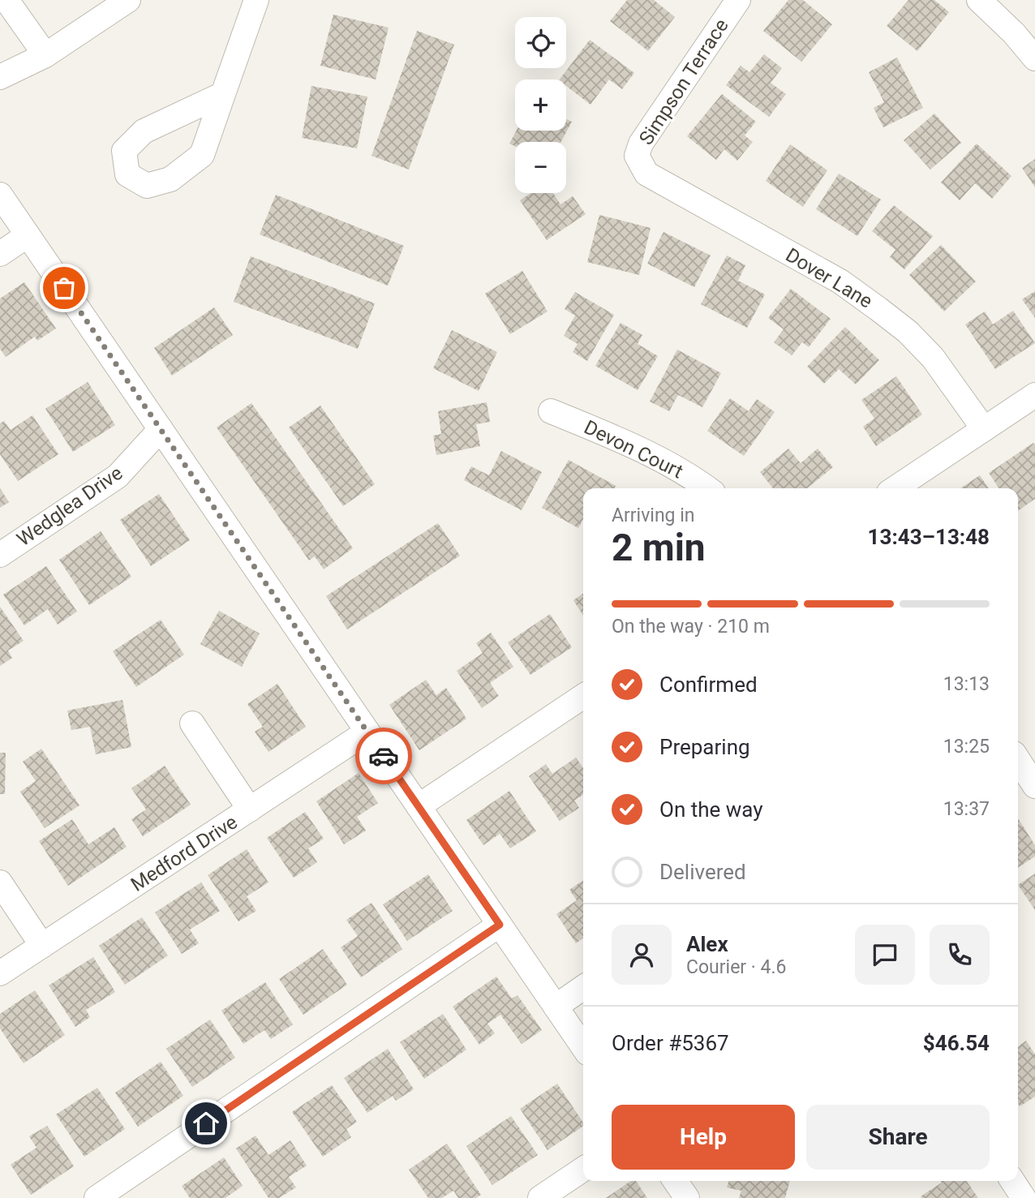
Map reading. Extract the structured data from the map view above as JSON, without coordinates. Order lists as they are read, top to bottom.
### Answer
{
  "streets": {
    "street": [
      "Simpson Terrace",
      "Dover Lane",
      "Devon Court",
      "Wedglea Drive",
      "Medford Drive"
    ]
  },
  "crossings": [
    ["Simpson Terrace", "Dover Lane"]
  ],
  "page": {
    "map_buttons": ["+", "−"],
    "heading": ["2 min", "Arriving in", "13:43–13:48"],
    "panel": [
      "Alex",
      "Courier · 4.6",
      "Order #5367",
      "$46.54"
    ],
    "bar": "On the way · 210 m",
    "list": [
      ["Confirmed", "13:13"],
      ["Preparing", "13:25"],
      ["On the way", "13:37"],
      "Delivered"
    ],
    "buttons": ["Help", "Share"]
  }
}
